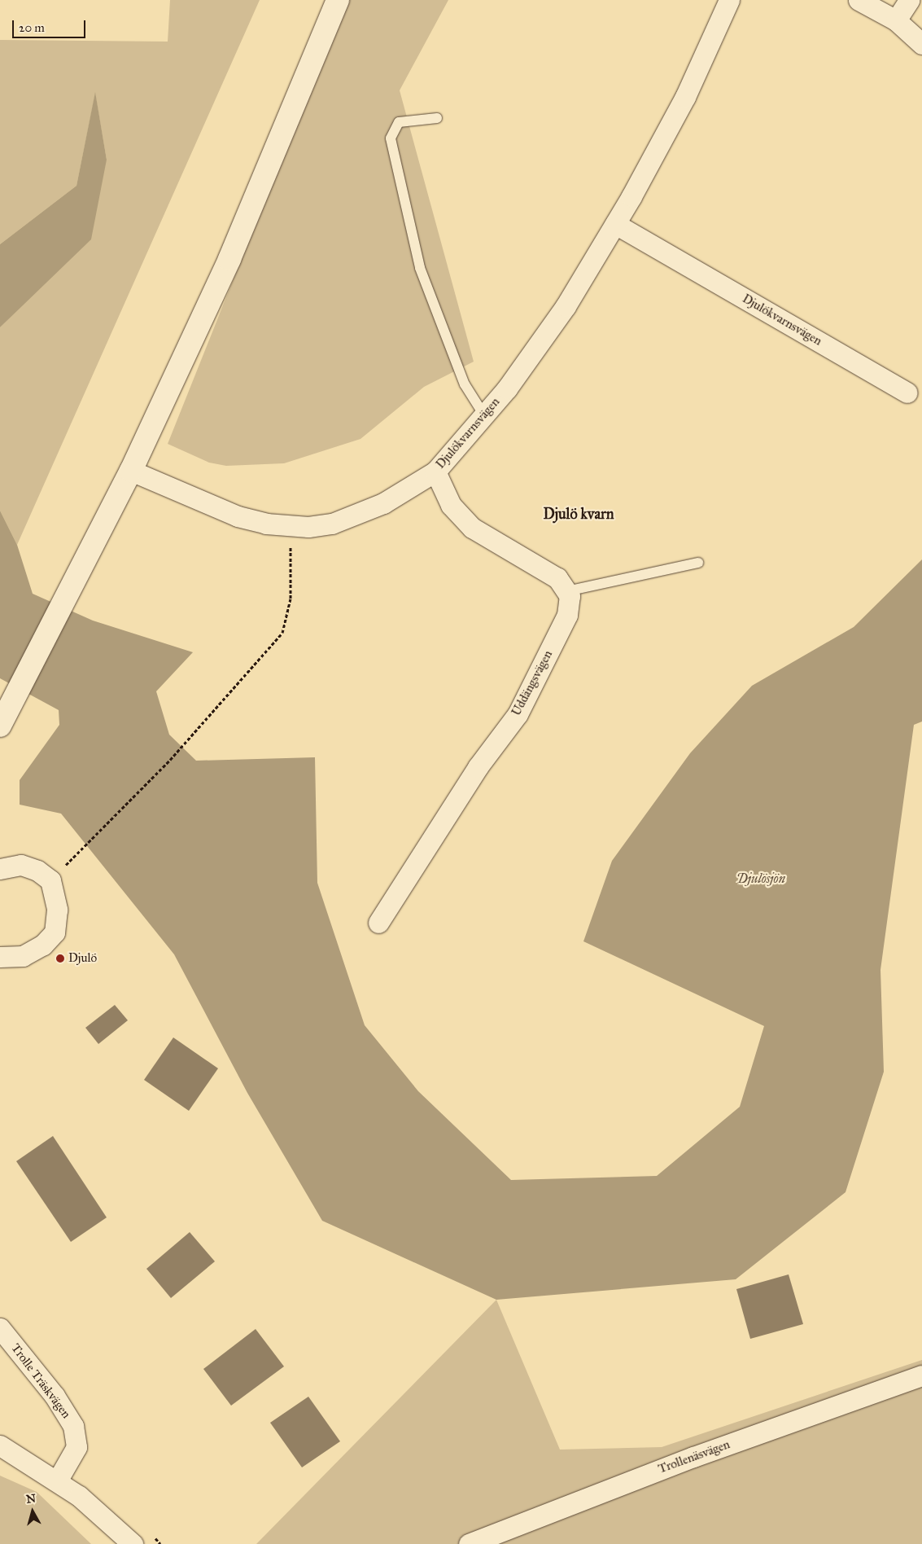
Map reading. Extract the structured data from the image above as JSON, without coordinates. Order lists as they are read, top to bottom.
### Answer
{
  "streets": {
    "street": [
      "Djulökvarnsvägen",
      "Uddängsvägen",
      "Trolle Träskvägen",
      "Trollenäsvägen"
    ]
  },
  "districts": ["Djulö kvarn"],
  "water": ["Djulösjön"],
  "places": ["Djulö"],
  "scale_bar": "20 m",
  "north": "top"
}
